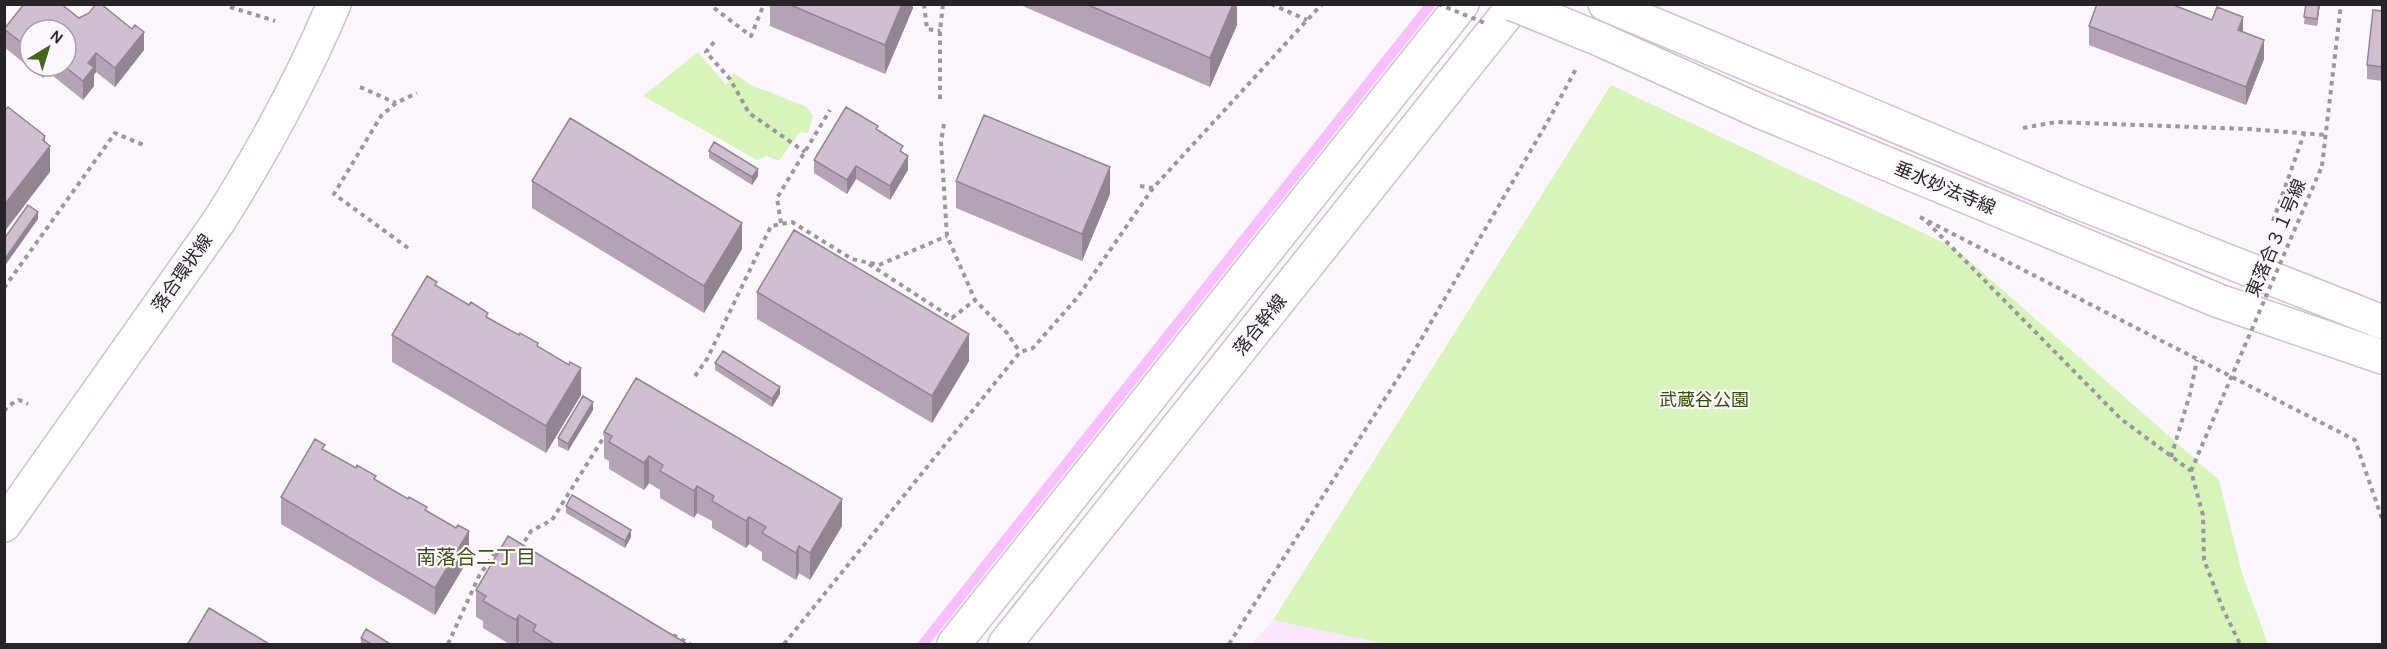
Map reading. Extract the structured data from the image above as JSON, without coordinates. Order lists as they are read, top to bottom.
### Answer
{
  "streets": {
    "street": ["垂水妙法寺線", "落合環状線", "落合幹線"],
    "path": ["東落合３１号線"]
  },
  "crossings": [
    ["垂水妙法寺線", "落合幹線"]
  ],
  "districts": ["南落合二丁目"],
  "parks": ["武蔵谷公園"],
  "north": "top right"
}
